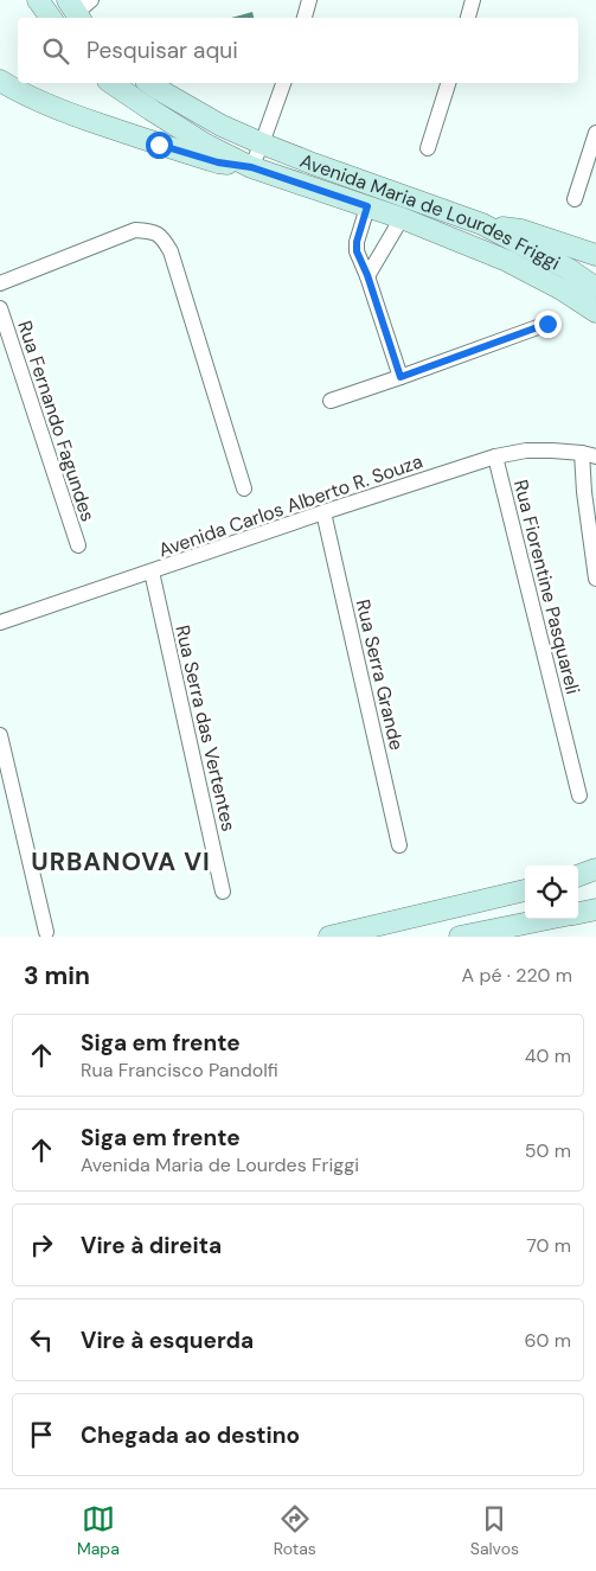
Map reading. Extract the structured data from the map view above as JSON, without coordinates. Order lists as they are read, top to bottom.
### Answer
{
  "streets": {
    "street": [
      "Avenida Maria de Lourdes Friggi",
      "Rua Fernando Fagundes",
      "Avenida Carlos Alberto R. Souza",
      "Rua Fiorentine Pasquareli",
      "Rua Serra Grande",
      "Rua Serra das Vertentes"
    ]
  },
  "crossings": [
    ["Avenida Carlos Alberto R. Souza", "Rua Fiorentine Pasquareli"],
    ["Avenida Carlos Alberto R. Souza", "Rua Serra Grande"],
    ["Avenida Carlos Alberto R. Souza", "Rua Serra das Vertentes"]
  ],
  "districts": ["URBANOVA VI"],
  "page": {
    "search": "Pesquisar aqui",
    "heading": ["3 min", "A pé · 220 m"],
    "list": [
      ["Siga em frente", "Rua Francisco Pandolfi", "40 m"],
      ["Siga em frente", "Avenida Maria de Lourdes Friggi", "50 m"],
      ["Vire à direita", "70 m"],
      ["Vire à esquerda", "60 m"],
      "Chegada ao destino"
    ],
    "nav": ["Mapa", "Rotas", "Salvos"]
  }
}
